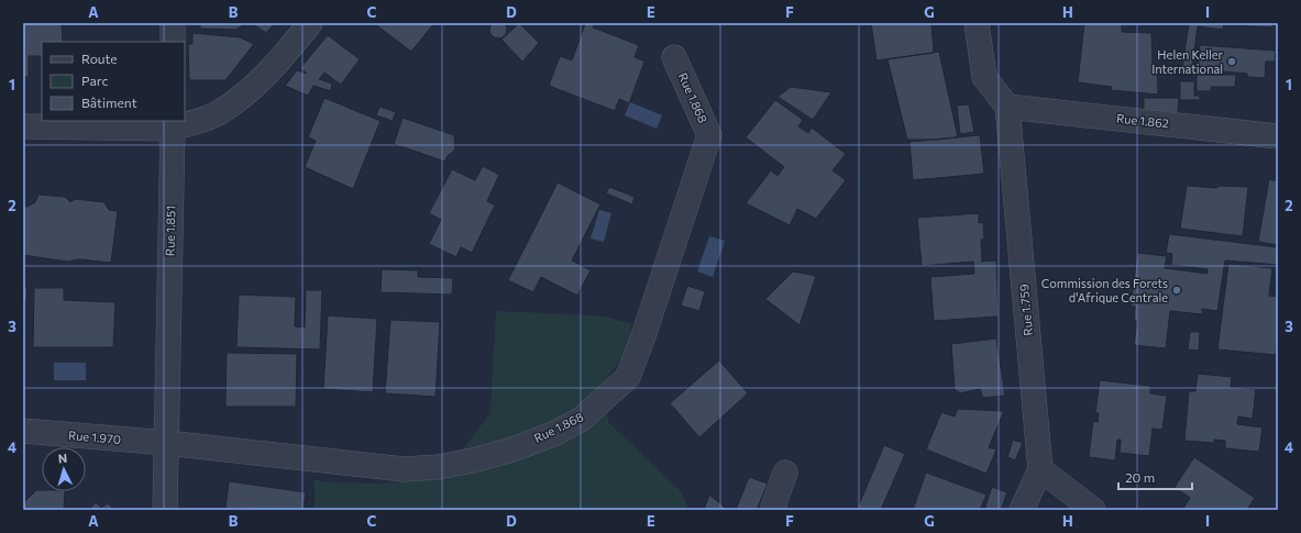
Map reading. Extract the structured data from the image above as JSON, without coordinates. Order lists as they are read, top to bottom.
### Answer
{
  "streets": {
    "street": [
      "Rue 1.868",
      "Rue 1.862",
      "Rue 1.851",
      "Rue 1.759",
      "Rue 1.970"
    ]
  },
  "crossings": [
    ["Rue 1.868", "Rue 1.851"],
    ["Rue 1.868", "Rue 1.970"],
    ["Rue 1.862", "Rue 1.759"],
    ["Rue 1.851", "Rue 1.970"]
  ],
  "places": ["Helen Keller International", "Commission des Forets d'Afrique Centrale"],
  "legend": ["Route", "Parc", "Bâtiment"],
  "scale_bar": "20 m",
  "north": "top",
  "grid": {
    "columns": [
      "A",
      "B",
      "C",
      "D",
      "E",
      "F",
      "G",
      "H",
      "I"
    ],
    "rows": [
      "1",
      "2",
      "3",
      "4"
    ]
  }
}
